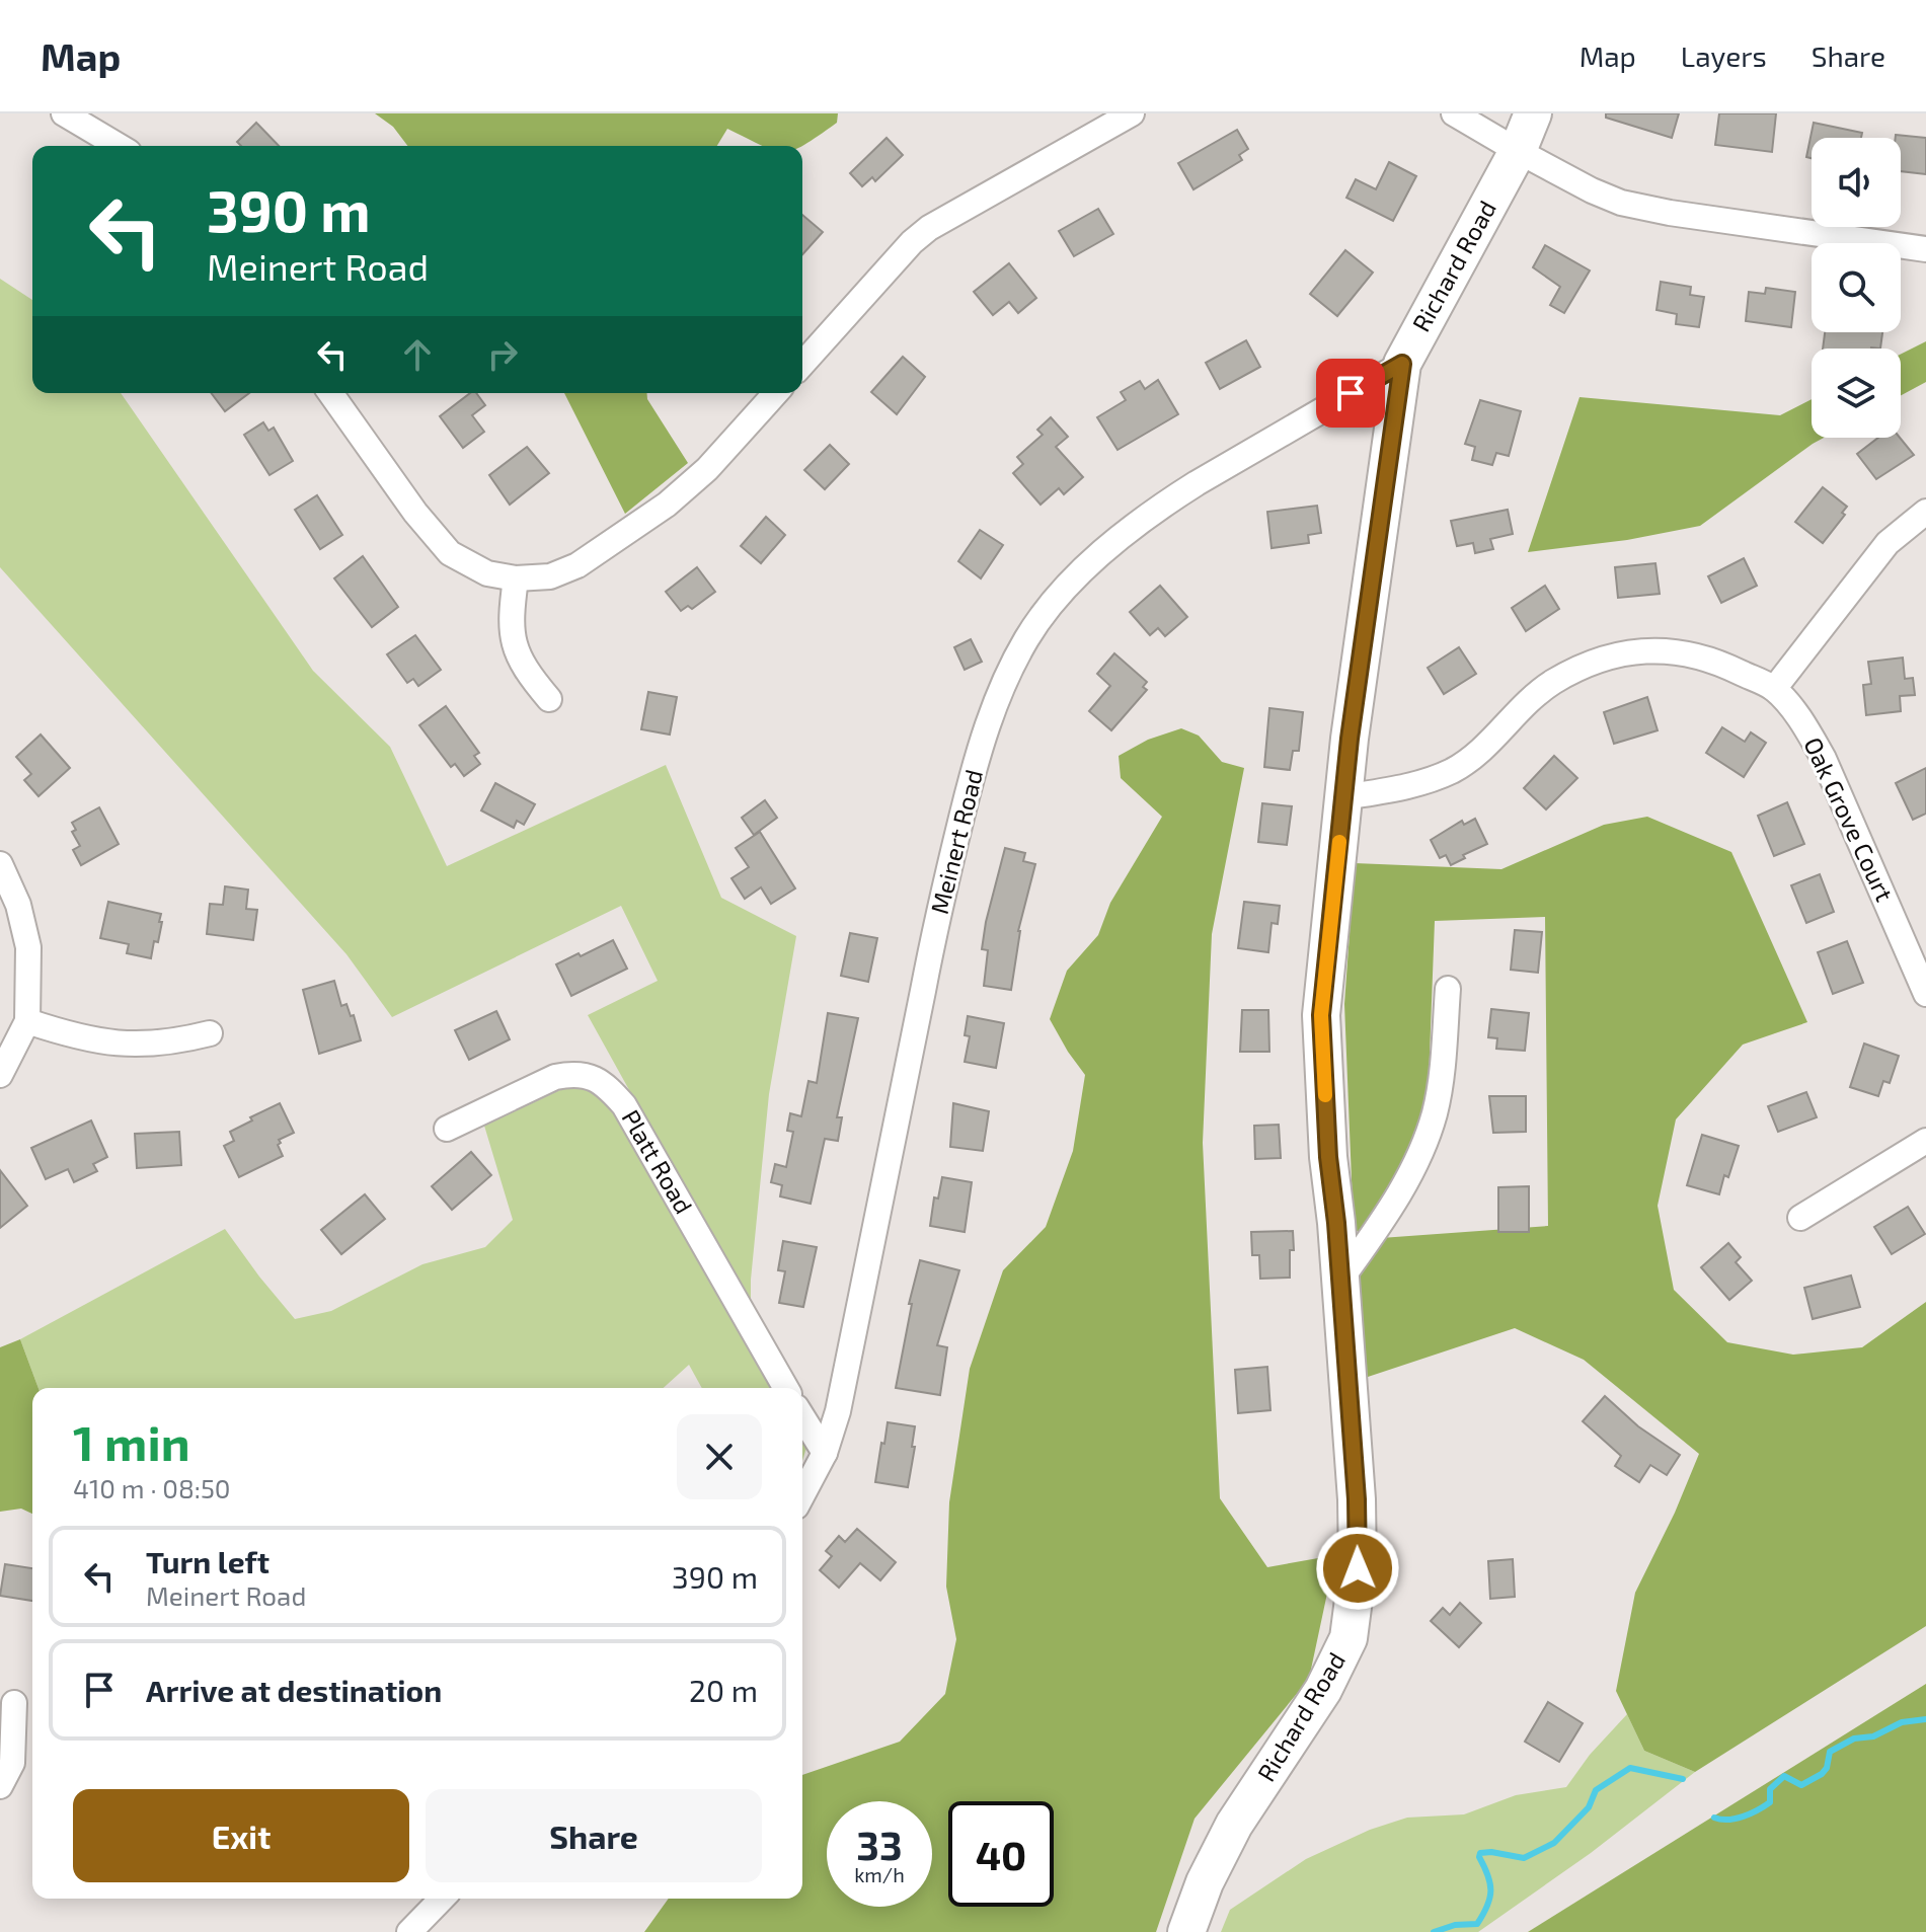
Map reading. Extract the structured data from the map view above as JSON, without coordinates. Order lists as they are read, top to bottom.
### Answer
{
  "streets": {
    "street": [
      "Richard Road",
      "Oak Grove Court",
      "Meinert Road",
      "Platt Road"
    ]
  },
  "crossings": [
    ["Richard Road", "Meinert Road"]
  ],
  "page": {
    "header": "Map",
    "nav": ["Map", "Layers", "Share"],
    "turn": ["390 m", "Meinert Road"],
    "heading": ["1 min", "410 m · 08:50"],
    "list": [
      {
        "name": "Turn left",
        "note": "Meinert Road",
        "value": "390 m"
      },
      {
        "name": "Arrive at destination",
        "value": "20 m"
      }
    ],
    "buttons": ["Exit", "Share"],
    "speed": "33 km/h",
    "limit": "40"
  }
}
